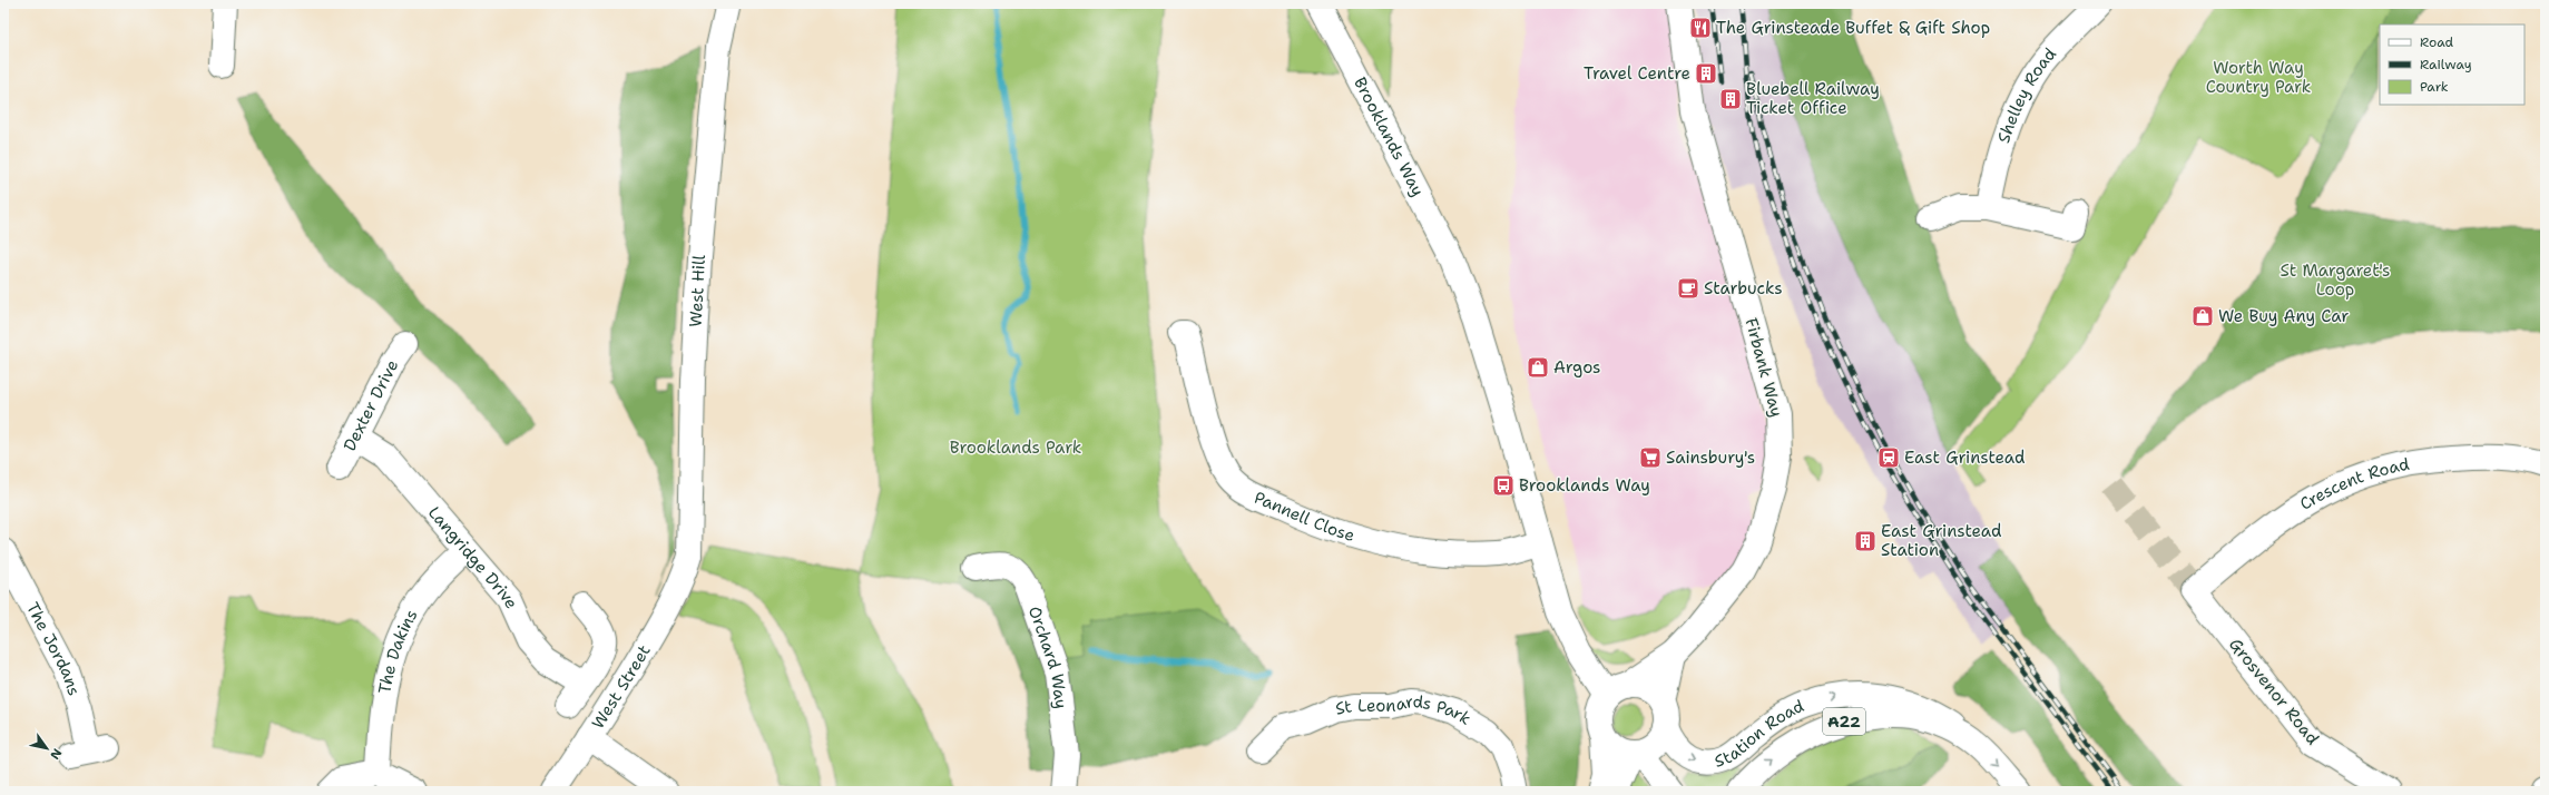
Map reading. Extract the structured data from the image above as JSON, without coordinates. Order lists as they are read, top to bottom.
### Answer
{
  "streets": {
    "main road": [
      "Shelley Road",
      "Brooklands Way",
      "West Hill",
      "Firbank Way",
      "Dexter Drive",
      "Crescent Road",
      "Pannell Close",
      "Langridge Drive",
      "The Jordans",
      "The Dakins",
      "Orchard Way",
      "West Street",
      "Grosvenor Road",
      "St Leonards Park",
      "A22",
      "Station Road"
    ]
  },
  "crossings": [
    ["Brooklands Way", "Firbank Way"],
    ["Brooklands Way", "Pannell Close"],
    ["Brooklands Way", "Station Road"],
    ["West Hill", "West Street"],
    ["Firbank Way", "Station Road"],
    ["Dexter Drive", "Langridge Drive"],
    ["Crescent Road", "Grosvenor Road"],
    ["Langridge Drive", "The Dakins"],
    ["A22", "Station Road"]
  ],
  "one_way": ["Station Road"],
  "parks": ["Worth Way Country Park", "St Margaret's Loop", "Brooklands Park"],
  "places": {
    "restaurant": ["The Grinsteade Buffet & Gift Shop"],
    "building": ["Travel Centre", "Bluebell Railway Ticket Office", "East Grinstead Station"],
    "cafe": ["Starbucks"],
    "shop": ["We Buy Any Car", "Argos"],
    "supermarket": ["Sainsbury's"],
    "station": ["East Grinstead"],
    "bus stop": ["Brooklands Way"]
  },
  "legend": ["Road", "Railway", "Park"],
  "north": "bottom right"
}
